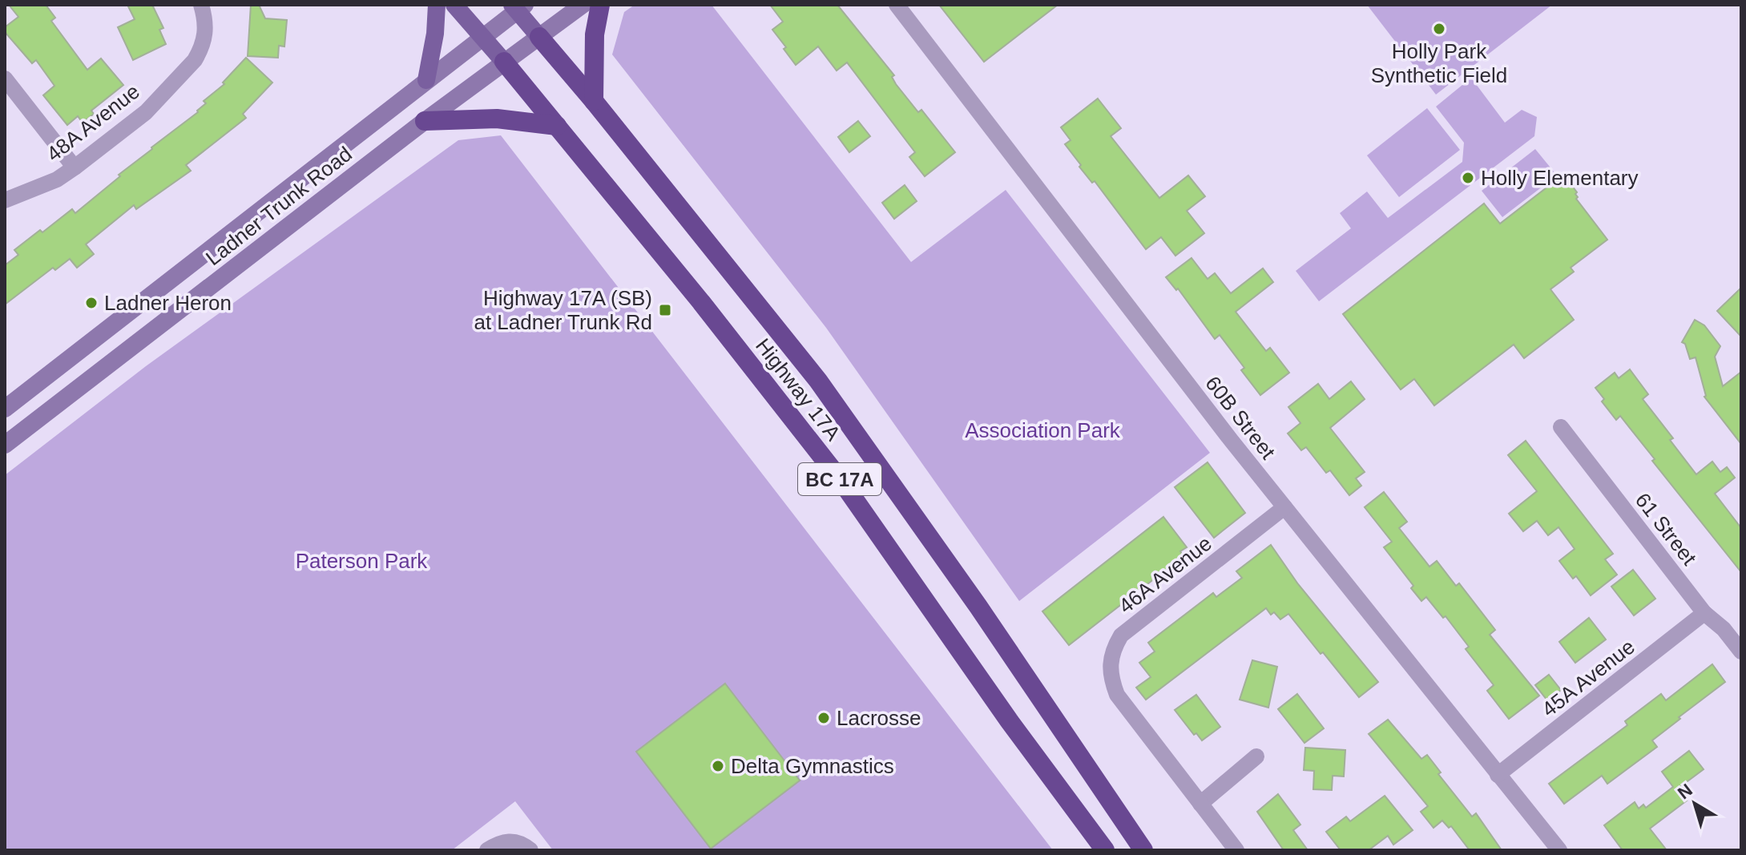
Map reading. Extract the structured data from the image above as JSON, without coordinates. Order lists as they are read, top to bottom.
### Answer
{
  "streets": {
    "highway": ["Highway 17A", "BC 17A"],
    "main road": ["Ladner Trunk Road"],
    "street": [
      "48A Avenue",
      "60B Street",
      "61 Street",
      "46A Avenue",
      "45A Avenue"
    ]
  },
  "crossings": [
    ["Ladner Trunk Road", "Highway 17A"],
    ["60B Street", "46A Avenue"],
    ["60B Street", "45A Avenue"],
    ["61 Street", "45A Avenue"]
  ],
  "parks": ["Association Park", "Paterson Park"],
  "places": {
    "other": [
      "Holly Park Synthetic Field",
      "Holly Elementary",
      "Ladner Heron",
      "Lacrosse",
      "Delta Gymnastics"
    ],
    "transit": ["Highway 17A (SB) at Ladner Trunk Rd"]
  },
  "north": "top left"
}
